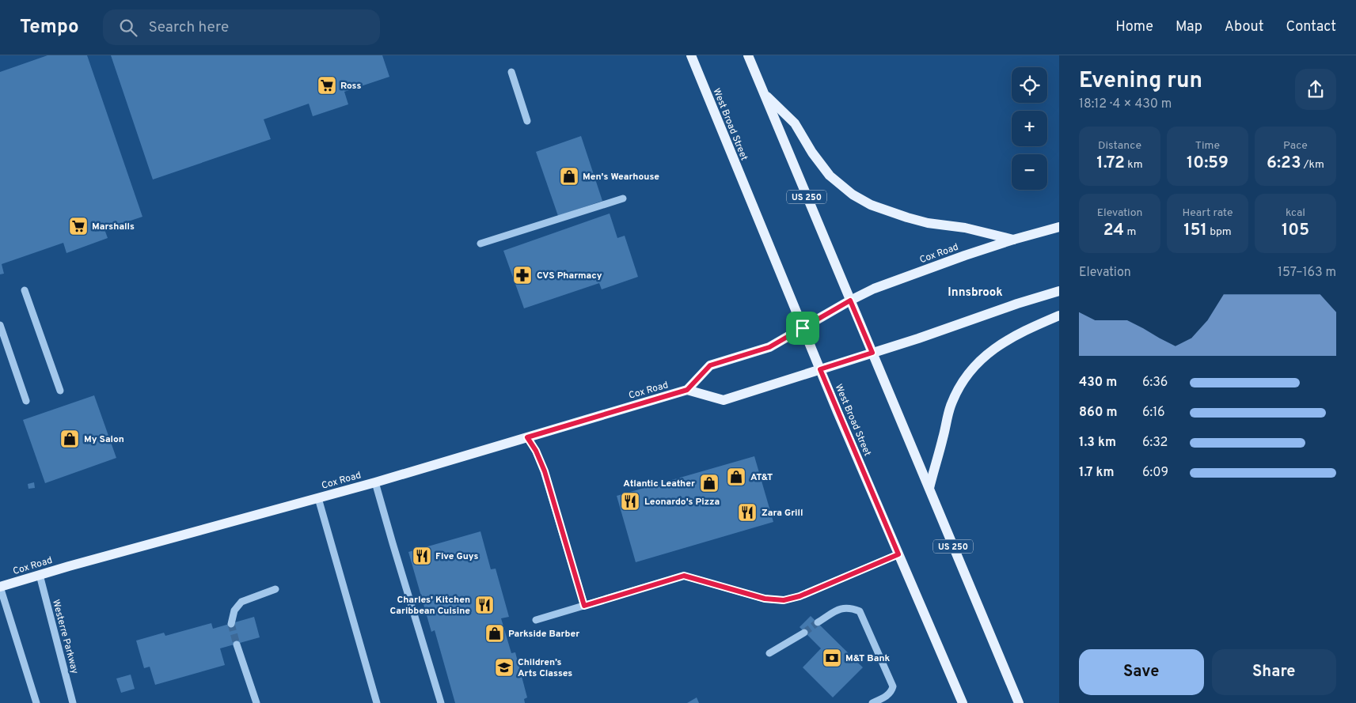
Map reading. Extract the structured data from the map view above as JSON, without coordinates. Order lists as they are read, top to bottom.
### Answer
{
  "streets": {
    "main road": ["West Broad Street", "US 250", "Cox Road"],
    "street": ["Westerre Parkway"]
  },
  "crossings": [
    ["West Broad Street", "Cox Road"],
    ["US 250", "Cox Road"],
    ["Cox Road", "Westerre Parkway"]
  ],
  "districts": ["Innsbrook"],
  "places": {
    "supermarket": ["Ross", "Marshalls"],
    "shop": [
      "Men's Wearhouse",
      "My Salon",
      "AT&T",
      "Atlantic Leather",
      "Parkside Barber"
    ],
    "pharmacy": ["CVS Pharmacy"],
    "restaurant": [
      "Leonardo's Pizza",
      "Zara Grill",
      "Five Guys",
      "Charles' Kitchen Caribbean Cuisine"
    ],
    "bank": ["M&T Bank"],
    "school or university": ["Children’s Arts Classes"]
  },
  "page": {
    "header": "Tempo",
    "search": "Search here",
    "nav": [
      "Home",
      "Map",
      "About",
      "Contact"
    ],
    "heading": ["Evening run", "18:12 · 4 × 430 m"],
    "map_buttons": ["+", "−"],
    "stats": [
      ["Distance", "1.72 km"],
      ["Time", "10:59"],
      ["Pace", "6:23 /km"],
      ["Elevation", "24 m"],
      ["Heart rate", "151 bpm"],
      ["kcal", "105"]
    ],
    "chart": ["Elevation", "157–163 m"],
    "list": [
      {
        "name": "430 m",
        "note": "6:36"
      },
      {
        "name": "860 m",
        "note": "6:16"
      },
      {
        "name": "1.3 km",
        "note": "6:32"
      },
      {
        "name": "1.7 km",
        "note": "6:09"
      }
    ],
    "buttons": ["Save", "Share"]
  }
}
